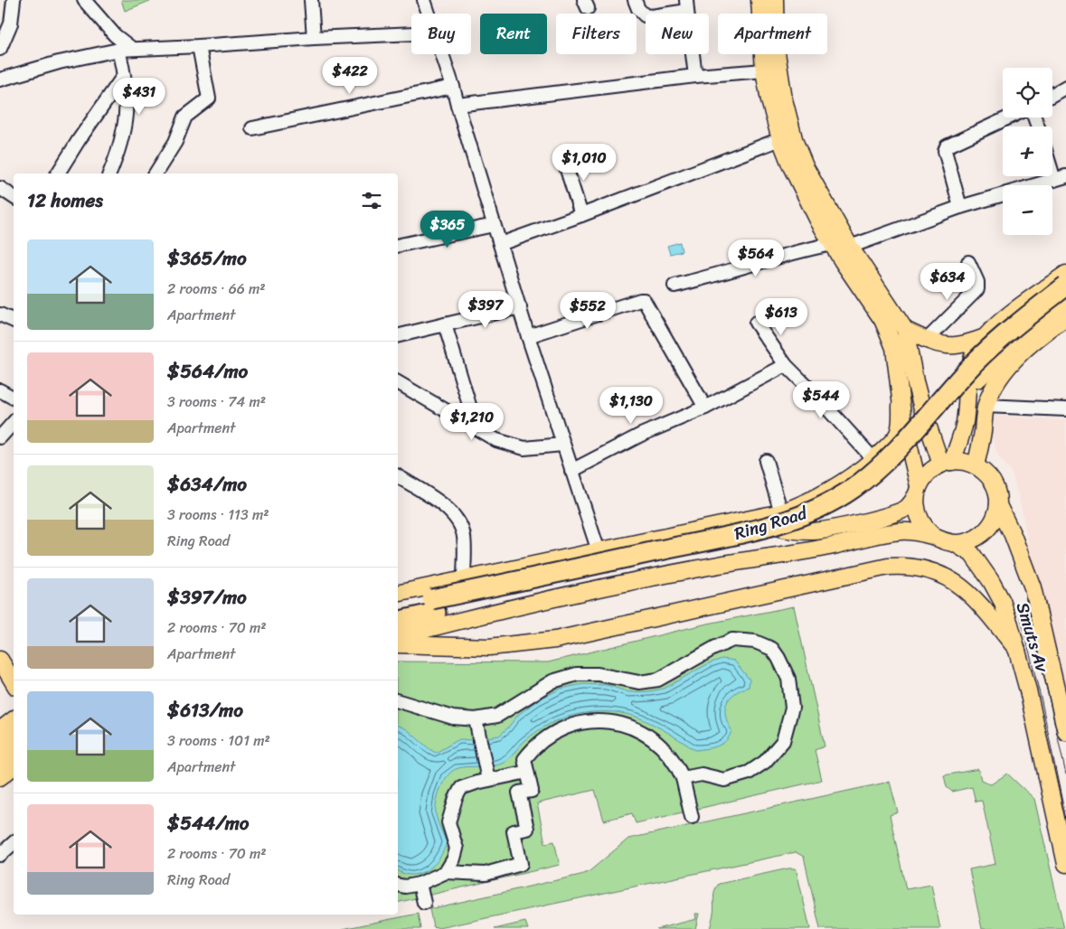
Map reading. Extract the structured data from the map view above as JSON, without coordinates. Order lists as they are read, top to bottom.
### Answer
{
  "streets": {
    "highway": ["Ring Road"],
    "main road": ["Smuts Av"]
  },
  "page": {
    "chip": [
      "Buy",
      "Rent",
      "Filters",
      "New",
      "Apartment"
    ],
    "price": [
      "$422",
      "$431",
      "$1,010",
      "$365",
      "$564",
      "$634",
      "$397",
      "$552",
      "$613",
      "$544",
      "$1,130",
      "$1,210"
    ],
    "map_buttons": ["+", "−"],
    "heading": "12 homes",
    "list": [
      {
        "name": "$365/mo",
        "note": "2 rooms · 66 m² · Apartment"
      },
      {
        "name": "$564/mo",
        "note": "3 rooms · 74 m² · Apartment"
      },
      {
        "name": "$634/mo",
        "note": "3 rooms · 113 m² · Ring Road"
      },
      {
        "name": "$397/mo",
        "note": "2 rooms · 70 m² · Apartment"
      },
      {
        "name": "$613/mo",
        "note": "3 rooms · 101 m² · Apartment"
      },
      {
        "name": "$544/mo",
        "note": "2 rooms · 70 m² · Ring Road"
      }
    ]
  }
}
